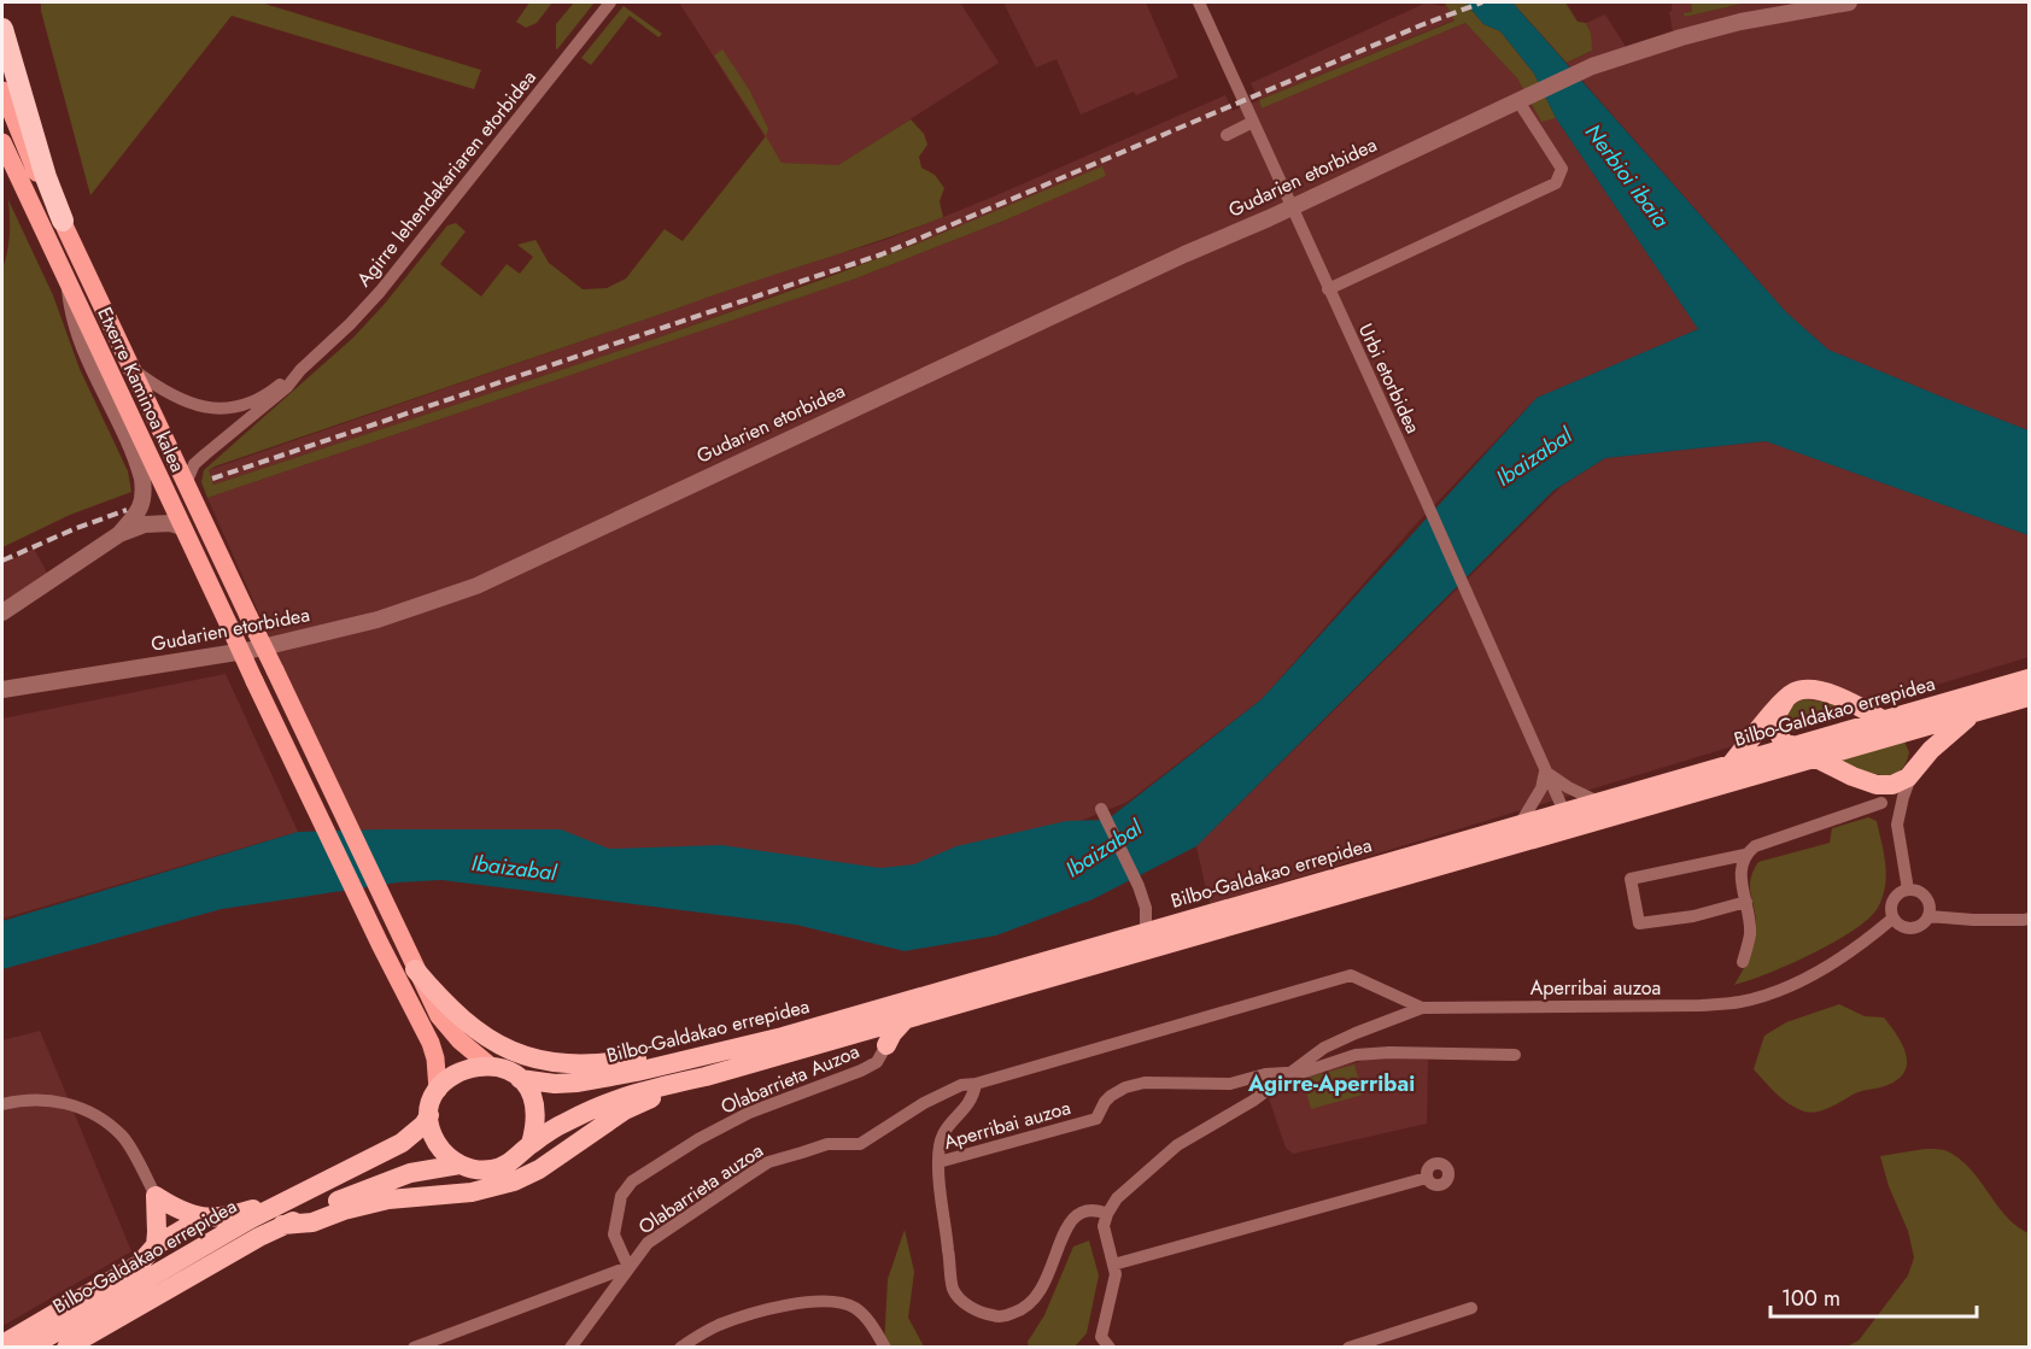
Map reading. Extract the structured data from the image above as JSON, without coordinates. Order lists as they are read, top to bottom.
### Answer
{
  "streets": {
    "highway": ["Bilbo-Galdakao errepidea"],
    "main road": ["Etxerre Kaminoa kalea"],
    "street": [
      "Gudarien etorbidea",
      "Agirre lehendakariaren etorbidea",
      "Urbi etorbidea",
      "Aperribai auzoa",
      "Olabarrieta Auzoa",
      "Olabarrieta auzoa"
    ]
  },
  "crossings": [
    ["Gudarien etorbidea", "Urbi etorbidea"],
    ["Agirre lehendakariaren etorbidea", "Etxerre Kaminoa kalea"],
    ["Urbi etorbidea", "Bilbo-Galdakao errepidea"],
    ["Etxerre Kaminoa kalea", "Bilbo-Galdakao errepidea"],
    ["Aperribai auzoa", "Olabarrieta auzoa"],
    ["Olabarrieta Auzoa", "Olabarrieta auzoa"]
  ],
  "districts": ["Agirre-Aperribai"],
  "water": ["Nerbioi ibaia", "Ibaizabal"],
  "scale_bar": "100 m"
}
